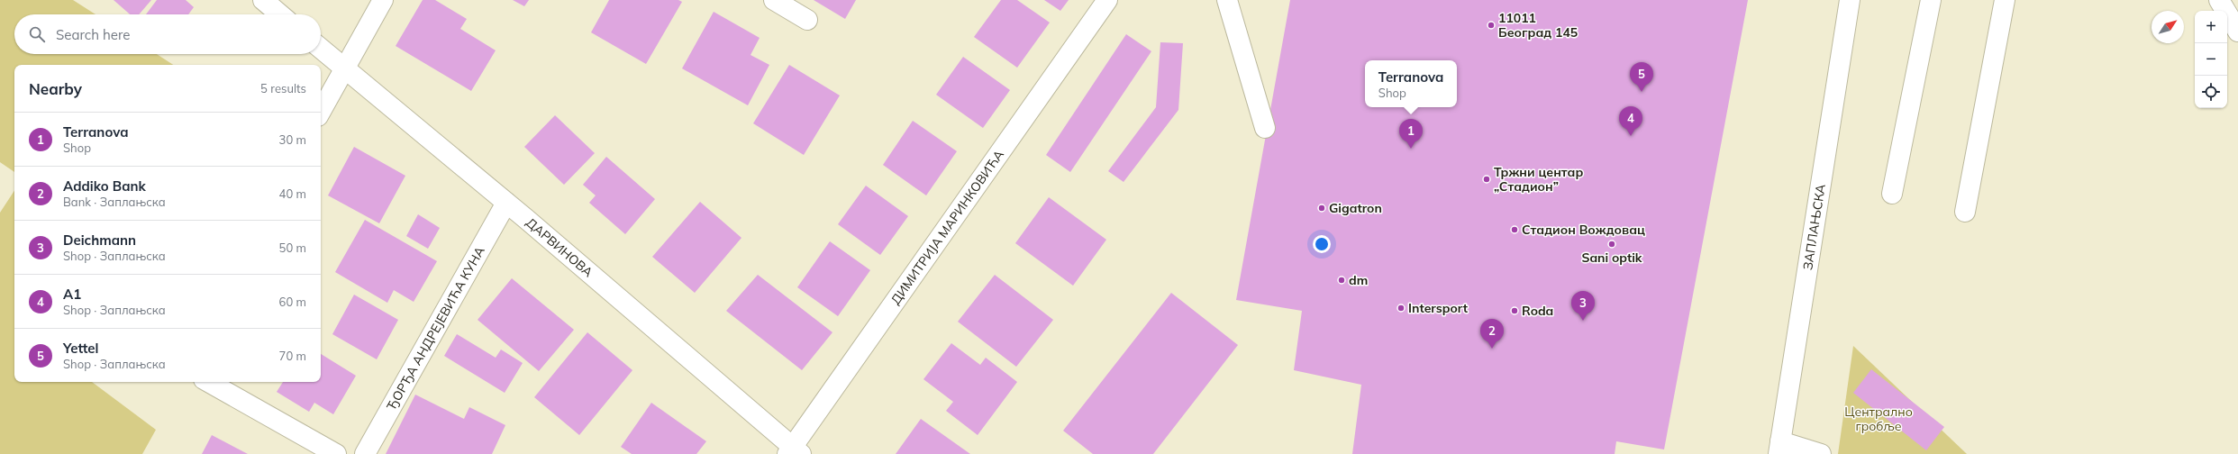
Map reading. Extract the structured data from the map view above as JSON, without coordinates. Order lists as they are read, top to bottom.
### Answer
{
  "streets": {
    "street": [
      "ДИМИТРИЈА МАРИНКОВИЋА",
      "ЗАПЛАЊСКА",
      "ДАРВИНОВА",
      "ЂОРЂА АНДРЕЈЕВИЋА КУНА"
    ]
  },
  "crossings": [
    ["ДИМИТРИЈА МАРИНКОВИЋА", "ДАРВИНОВА"],
    ["ДАРВИНОВА", "ЂОРЂА АНДРЕЈЕВИЋА КУНА"]
  ],
  "parks": ["Централно гробље"],
  "places": [
    "11011 Београд 145",
    "Тржни центар „Стадион”",
    "Gigatron",
    "Стадион Вождовац",
    "Sani optik",
    "dm",
    "Intersport",
    "Roda"
  ],
  "north": "top right",
  "page": {
    "map_buttons": ["+", "−"],
    "search": "Search here",
    "popup": ["Terranova", "Shop"],
    "pins": [
      "5",
      "4",
      "1",
      "3",
      "2"
    ],
    "heading": ["Nearby", "5 results"],
    "list": [
      {
        "mark": "1",
        "name": "Terranova",
        "note": "Shop",
        "value": "30 m"
      },
      {
        "mark": "2",
        "name": "Addiko Bank",
        "note": "Bank · Заплањска",
        "value": "40 m"
      },
      {
        "mark": "3",
        "name": "Deichmann",
        "note": "Shop · Заплањска",
        "value": "50 m"
      },
      {
        "mark": "4",
        "name": "A1",
        "note": "Shop · Заплањска",
        "value": "60 m"
      },
      {
        "mark": "5",
        "name": "Yettel",
        "note": "Shop · Заплањска",
        "value": "70 m"
      }
    ]
  }
}
